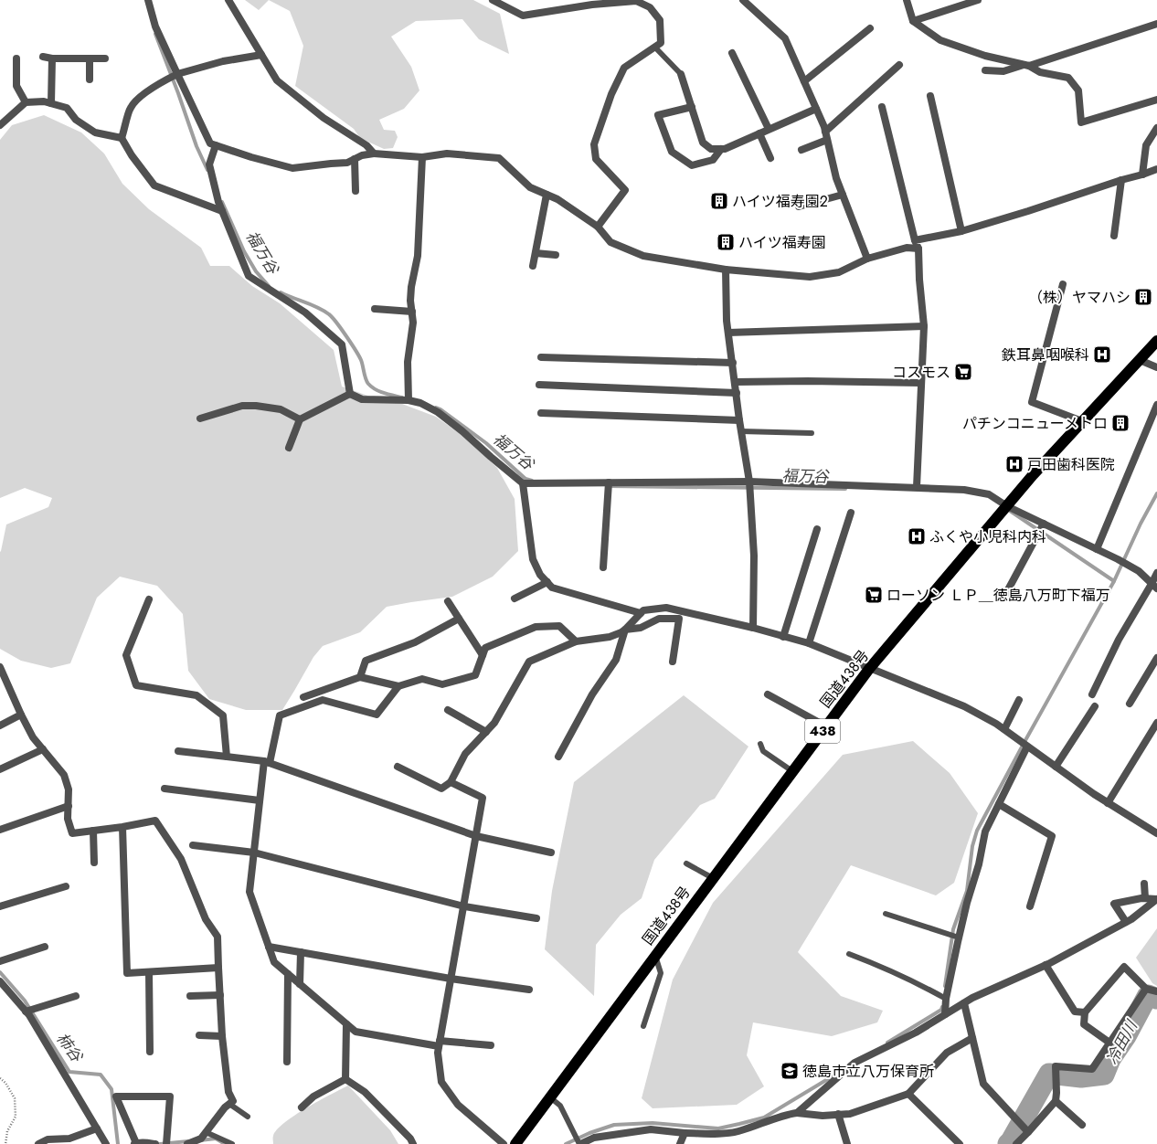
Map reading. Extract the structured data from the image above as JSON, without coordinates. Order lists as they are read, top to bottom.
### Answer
{
  "streets": {
    "highway": ["国道438号", "438"]
  },
  "water": ["福万谷", "冷田川", "柿谷"],
  "places": {
    "building": [
      "ハイツ福寿園2",
      "ハイツ福寿園",
      "（株）ヤマハシ",
      "パチンコニューメトロ"
    ],
    "hospital": ["鉄耳鼻咽喉科", "戸田歯科医院", "ふくや小児科内科"],
    "supermarket": ["コスモス", "ローソン ＬＰ＿徳島八万町下福万"],
    "school or university": ["徳島市立八万保育所"]
  }
}
